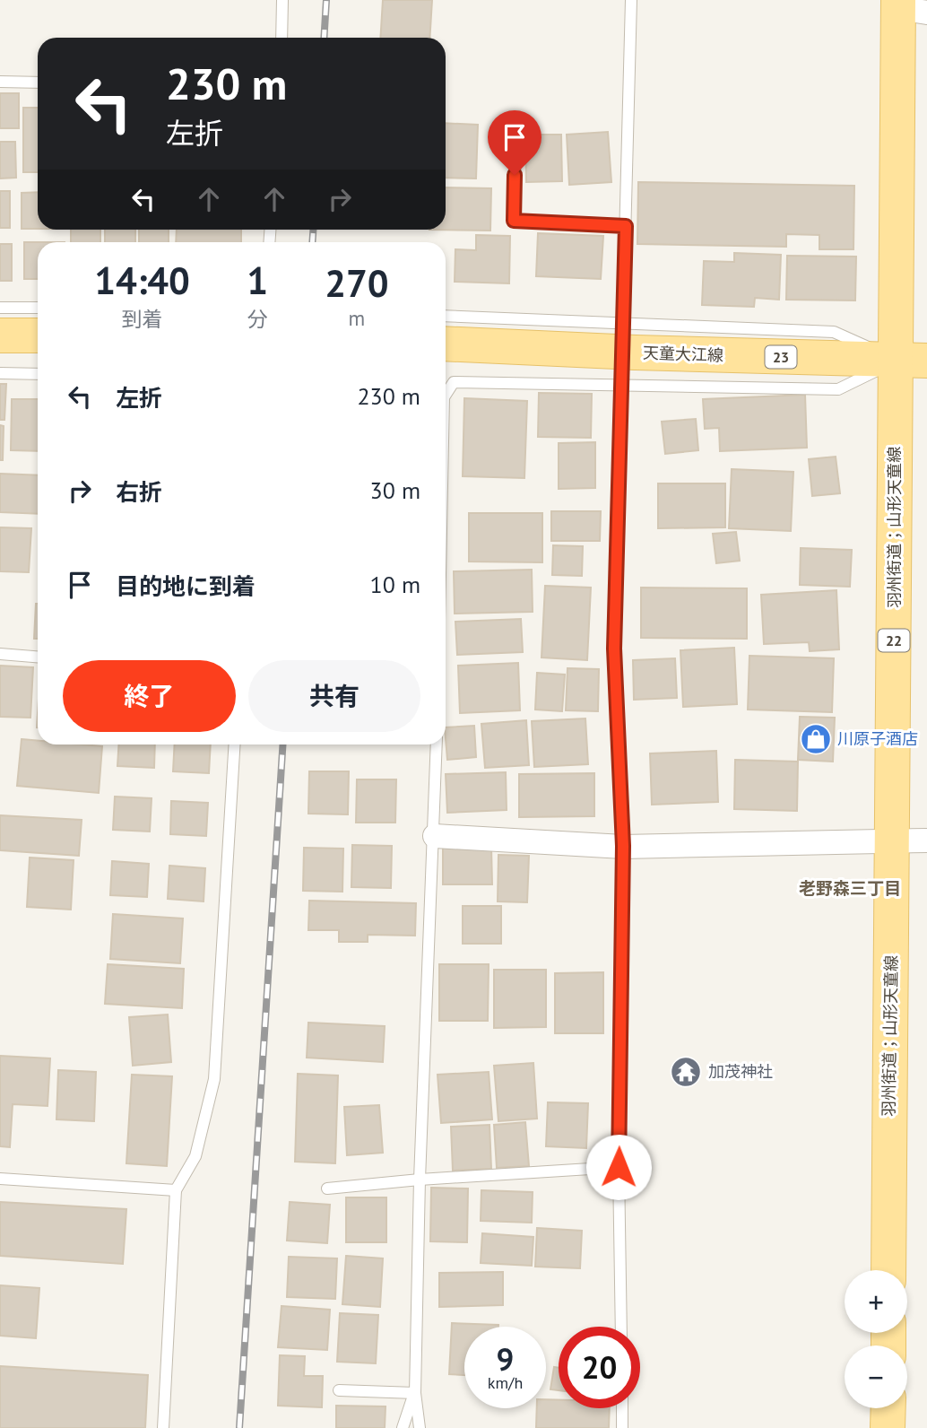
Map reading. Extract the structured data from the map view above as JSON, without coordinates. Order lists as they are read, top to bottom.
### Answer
{
  "streets": {
    "main road": [
      "天童大江線",
      "23",
      "羽州街道；山形天童線",
      "22"
    ]
  },
  "crossings": [
    ["天童大江線", "羽州街道；山形天童線"]
  ],
  "districts": ["老野森三丁目"],
  "places": {
    "shop": ["川原子酒店"],
    "temple": ["加茂神社"]
  },
  "page": {
    "turn": ["230 m", "左折"],
    "eta": [
      "14:40",
      "到着",
      "1",
      "分",
      "270",
      "m"
    ],
    "list": [
      {
        "name": "左折",
        "value": "230 m"
      },
      {
        "name": "右折",
        "value": "30 m"
      },
      {
        "name": "目的地に到着",
        "value": "10 m"
      }
    ],
    "buttons": ["終了", "共有"],
    "map_buttons": ["+", "−"],
    "speed": "9 km/h",
    "limit": "20"
  }
}
